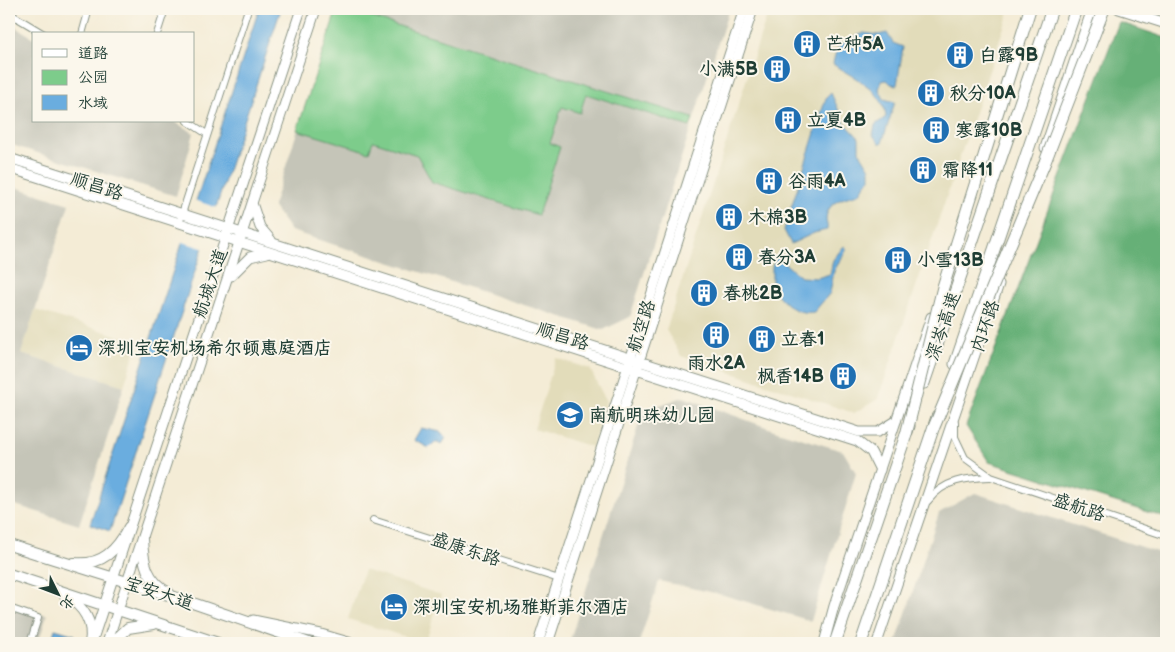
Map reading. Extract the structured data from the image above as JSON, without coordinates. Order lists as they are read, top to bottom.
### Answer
{
  "streets": {
    "highway": ["深岑高速"],
    "main road": ["宝安大道"],
    "street": [
      "顺昌路",
      "航城大道",
      "航空路",
      "内环路",
      "盛航路",
      "盛康东路"
    ]
  },
  "crossings": [
    ["顺昌路", "航城大道"],
    ["顺昌路", "航空路"],
    ["航城大道", "宝安大道"],
    ["航空路", "盛康东路"]
  ],
  "places": {
    "building": [
      "芒种5A",
      "白露9B",
      "小满5B",
      "秋分10A",
      "立夏4B",
      "寒露10B",
      "霜降11",
      "谷雨4A",
      "木棉3B",
      "春分3A",
      "小雪13B",
      "春桃2B",
      "雨水2A",
      "立春1",
      "枫香14B"
    ],
    "hotel": ["深圳宝安机场希尔顿惠庭酒店", "深圳宝安机场雅斯菲尔酒店"],
    "school or university": ["南航明珠幼儿园"]
  },
  "legend": ["道路", "公园", "水域"],
  "north": "bottom right"
}
